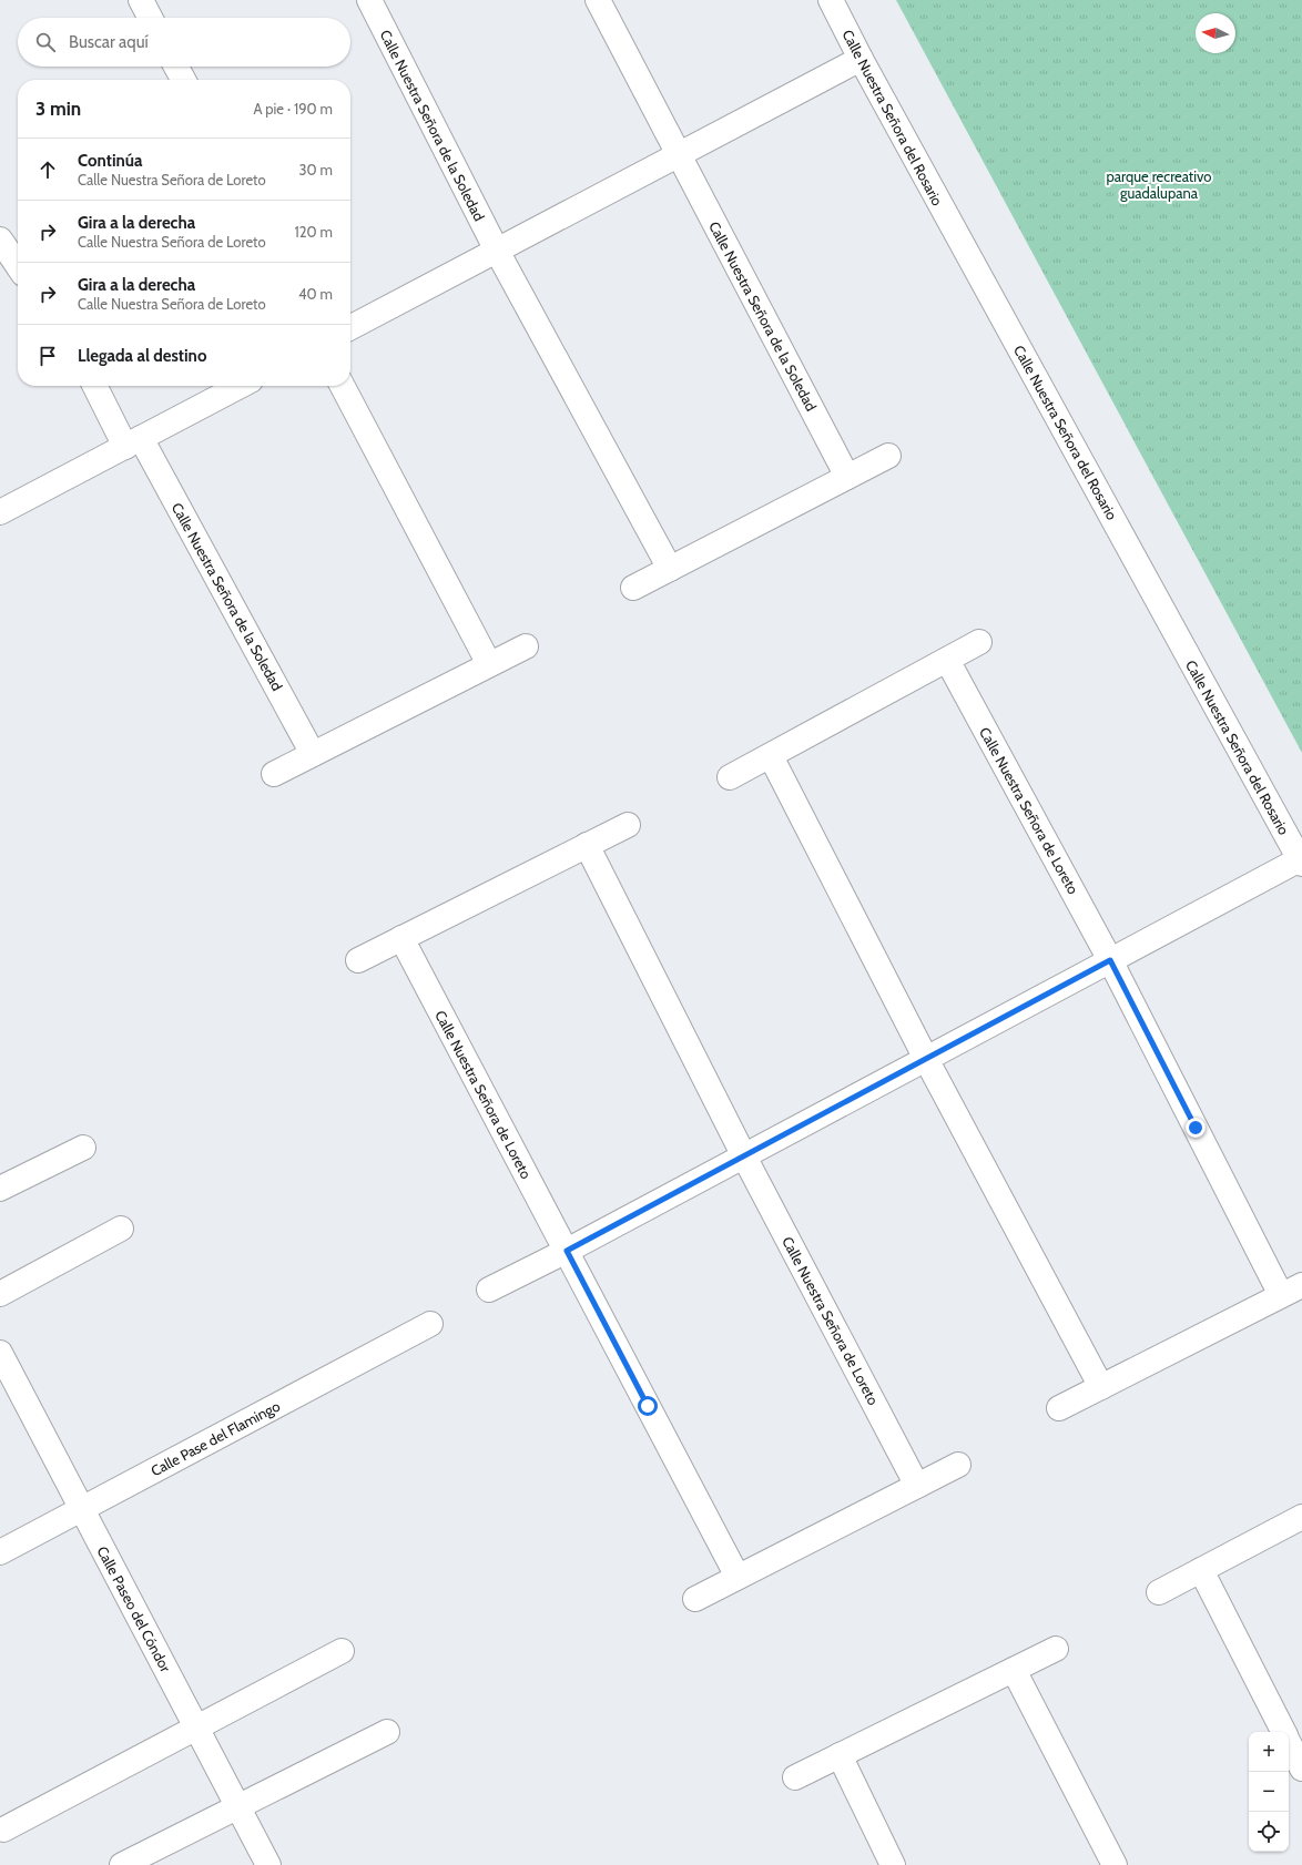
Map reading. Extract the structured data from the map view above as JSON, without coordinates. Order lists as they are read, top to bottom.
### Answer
{
  "streets": {
    "street": [
      "Calle Nuestra Señora del Rosario",
      "Calle Nuestra Señora de la Soledad",
      "Calle Nuestra Señora de Loreto",
      "Calle Pase del Flamingo",
      "Calle Paseo del Cóndor"
    ]
  },
  "crossings": [
    ["Calle Pase del Flamingo", "Calle Paseo del Cóndor"]
  ],
  "parks": ["parque recreativo guadalupana"],
  "north": "left",
  "page": {
    "search": "Buscar aquí",
    "heading": ["3 min", "A pie · 190 m"],
    "list": [
      ["Continúa", "Calle Nuestra Señora de Loreto", "30 m"],
      ["Gira a la derecha", "Calle Nuestra Señora de Loreto", "120 m"],
      ["Gira a la derecha", "Calle Nuestra Señora de Loreto", "40 m"],
      "Llegada al destino"
    ],
    "map_buttons": ["+", "−"]
  }
}
